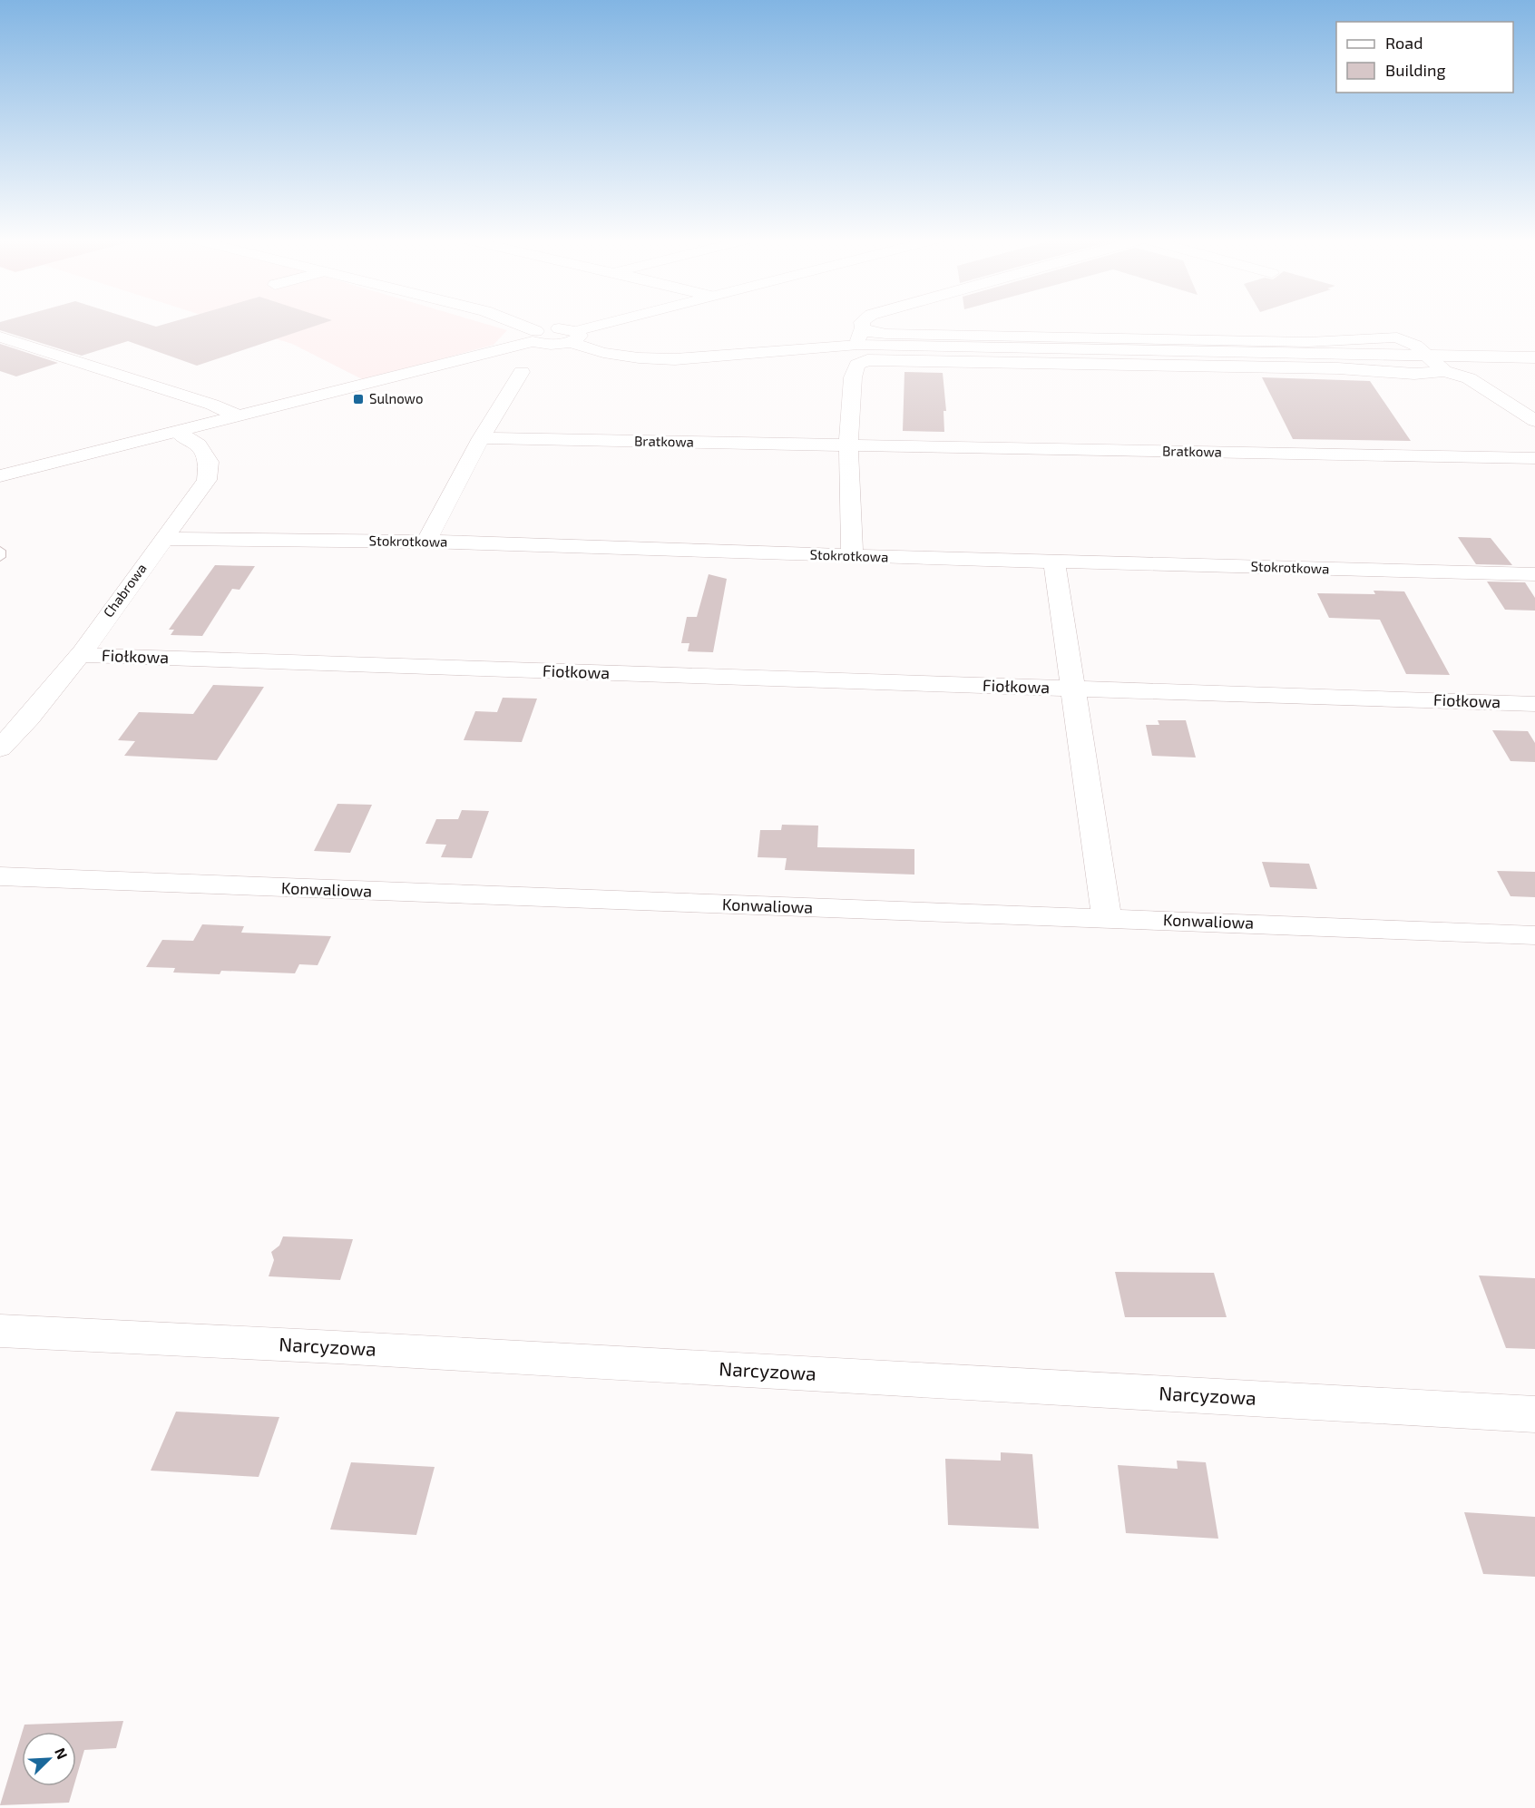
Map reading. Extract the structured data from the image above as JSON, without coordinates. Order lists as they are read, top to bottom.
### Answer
{
  "streets": {
    "street": [
      "Bratkowa",
      "Stokrotkowa",
      "Chabrowa",
      "Fiołkowa",
      "Konwaliowa",
      "Narcyzowa"
    ]
  },
  "crossings": [
    ["Stokrotkowa", "Chabrowa"],
    ["Stokrotkowa", "Fiołkowa"],
    ["Chabrowa", "Fiołkowa"],
    ["Fiołkowa", "Konwaliowa"]
  ],
  "places": {
    "transit": ["Sulnowo"]
  },
  "legend": ["Road", "Building"],
  "north": "top right"
}
